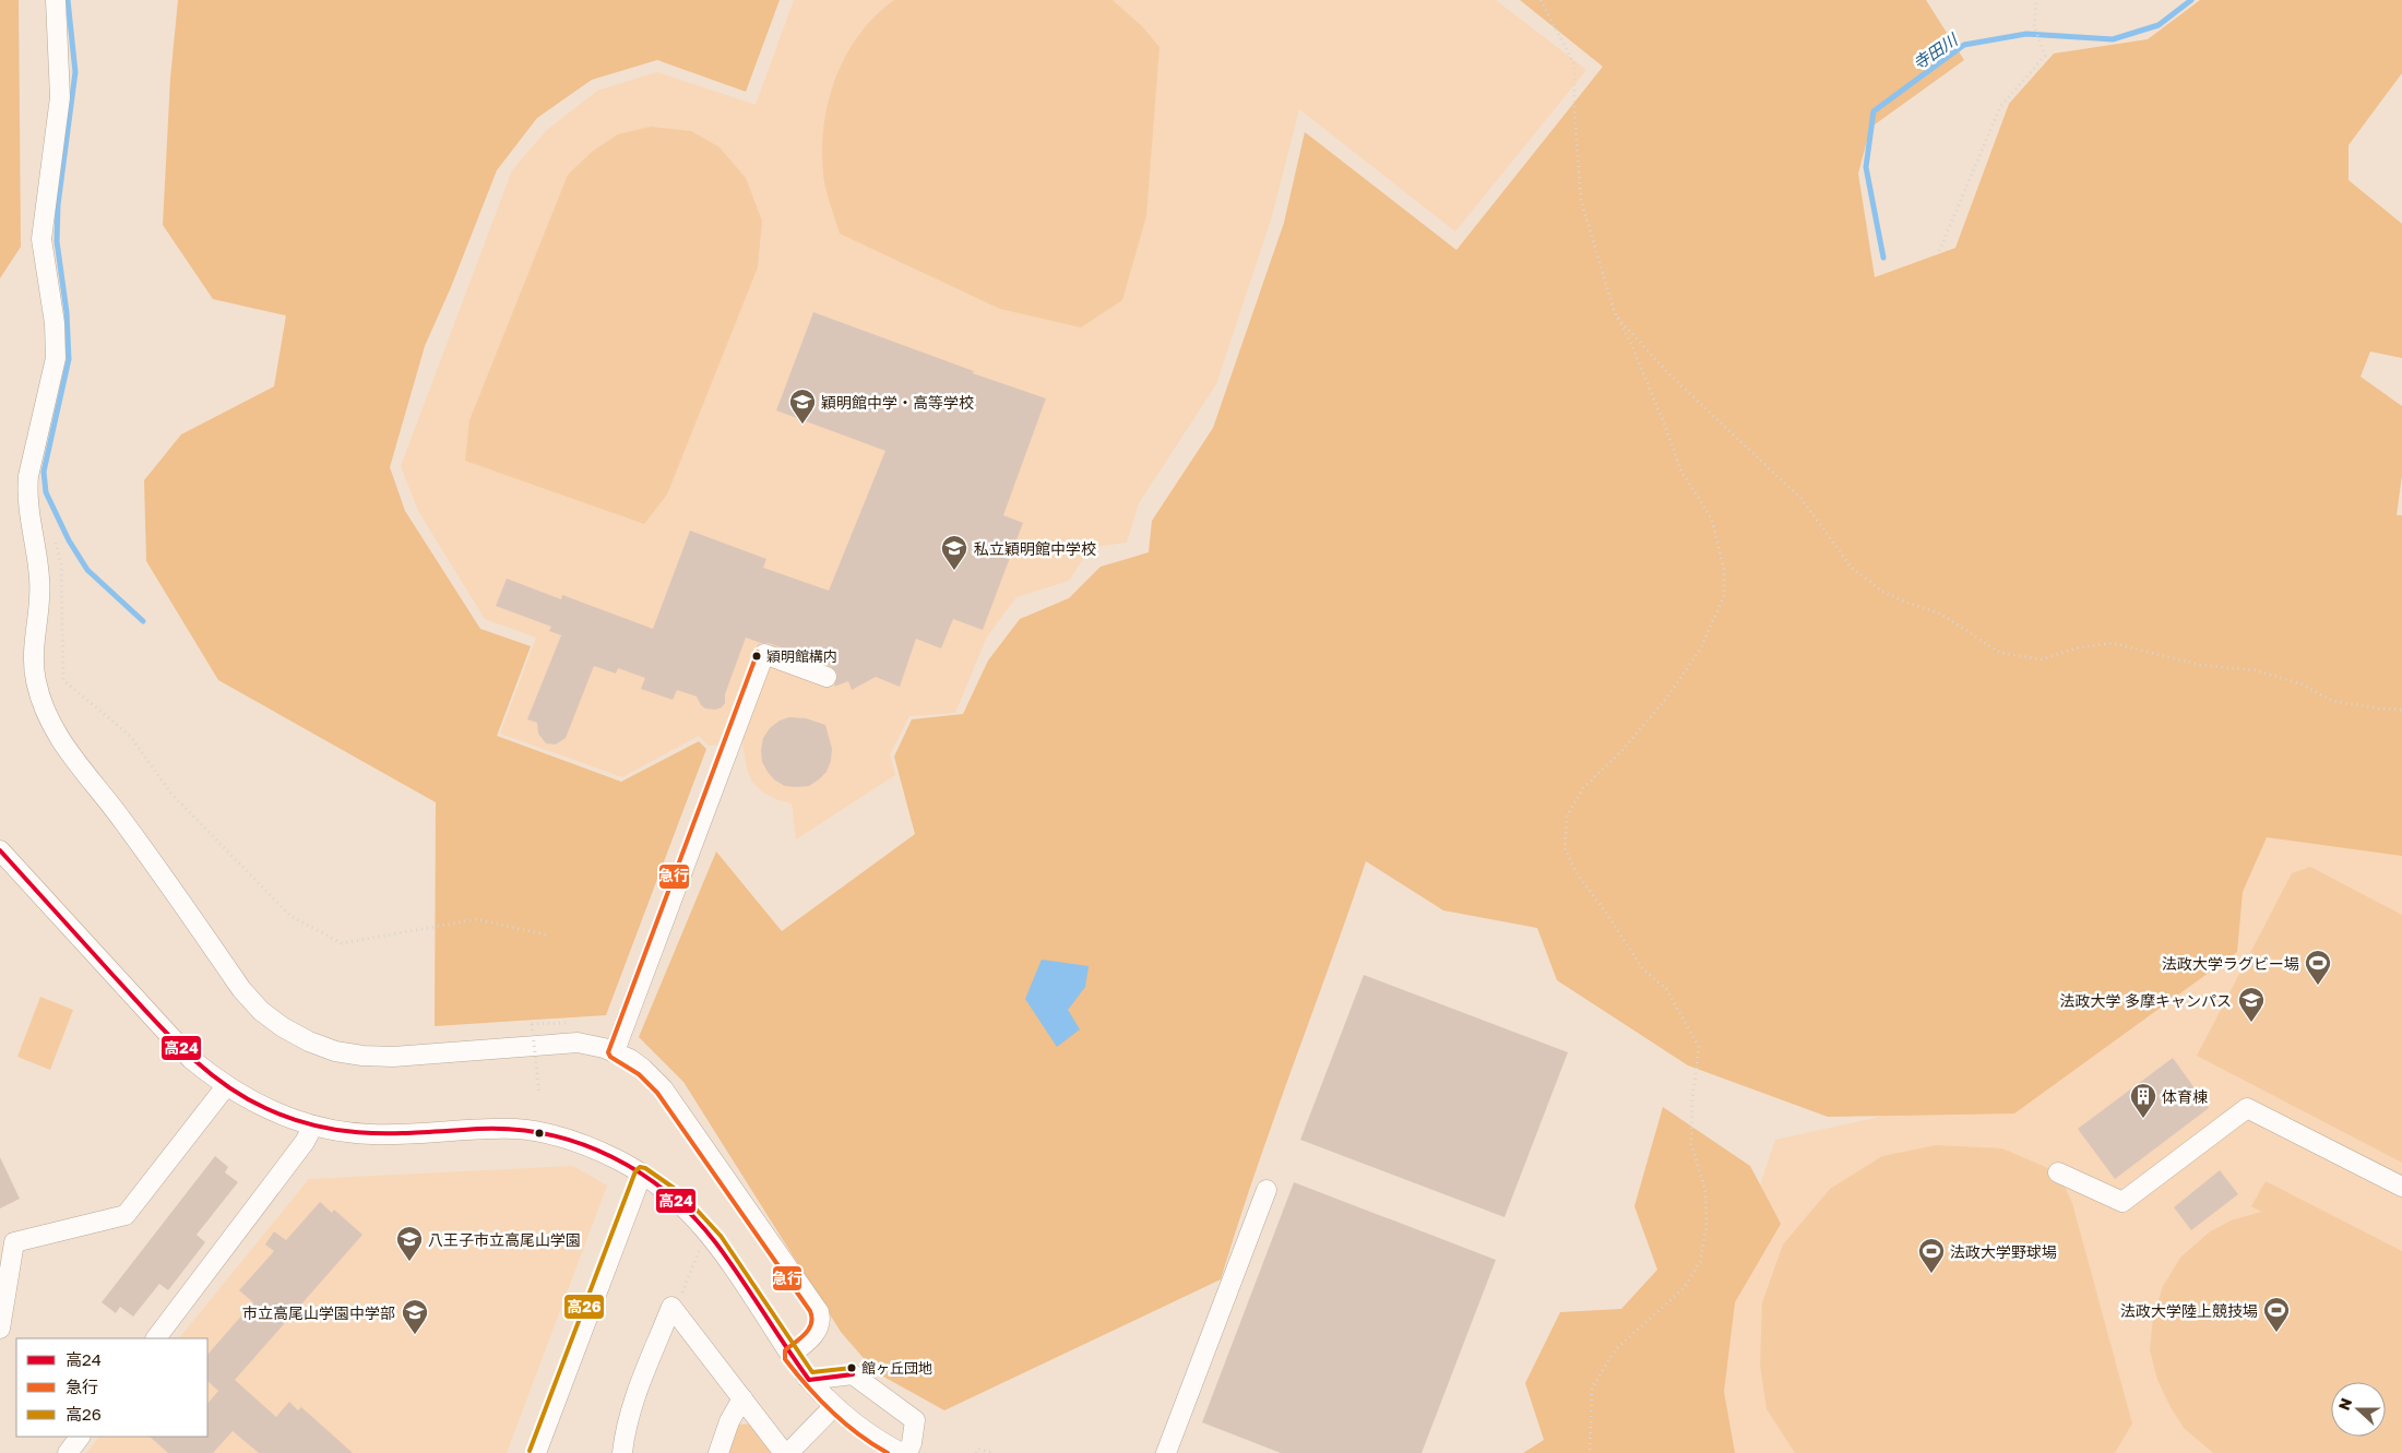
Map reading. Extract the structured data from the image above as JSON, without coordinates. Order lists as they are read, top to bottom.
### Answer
{
  "water": ["寺田川"],
  "places": {
    "school or university": [
      "穎明館中学・高等学校",
      "私立穎明館中学校",
      "法政大学 多摩キャンパス",
      "八王子市立高尾山学園",
      "市立高尾山学園中学部"
    ],
    "other": ["穎明館構内", "館ヶ丘団地"],
    "sports": ["法政大学ラグビー場", "法政大学野球場", "法政大学陸上競技場"],
    "building": ["体育棟"]
  },
  "lines": ["transit line 急行", "transit line 高24", "transit line 高26"],
  "legend": ["高24", "急行", "高26"],
  "north": "left"
}
